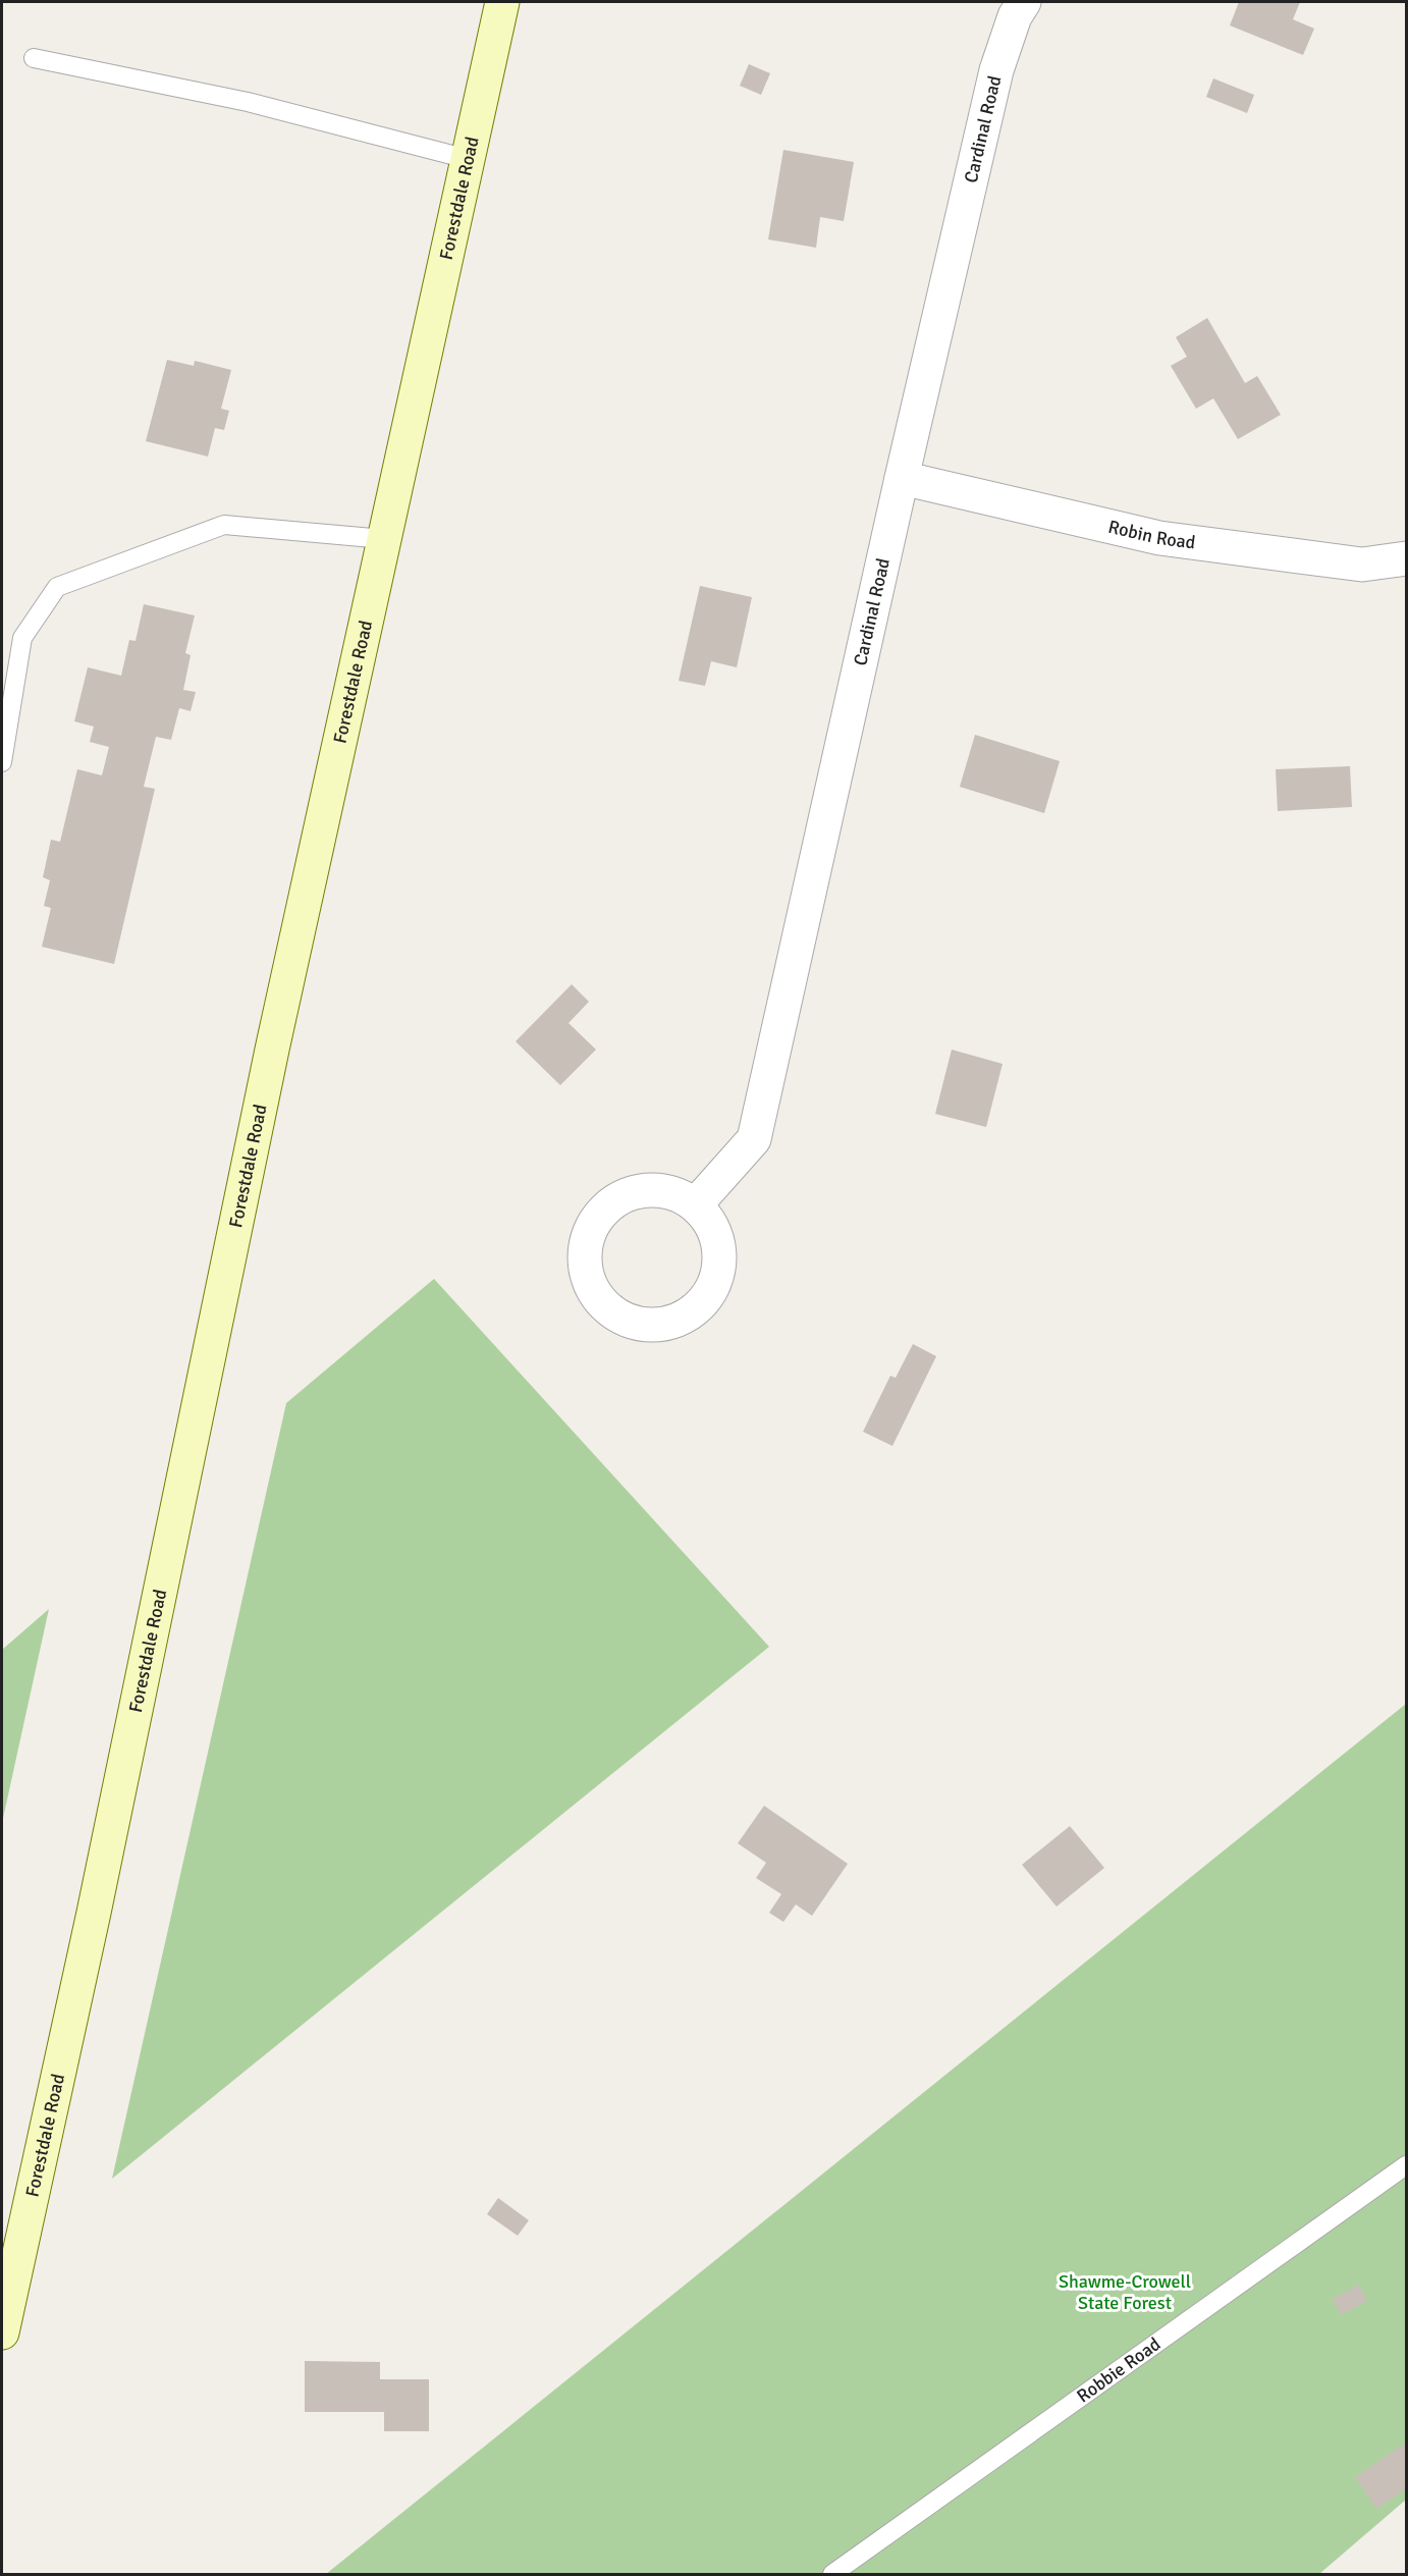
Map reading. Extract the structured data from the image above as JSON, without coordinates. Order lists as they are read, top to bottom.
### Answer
{
  "streets": {
    "main road": ["Forestdale Road"],
    "street": ["Cardinal Road", "Robin Road"],
    "lane": ["Robbie Road"]
  },
  "crossings": [
    ["Cardinal Road", "Robin Road"]
  ],
  "parks": ["Shawme-Crowell State Forest"]
}
